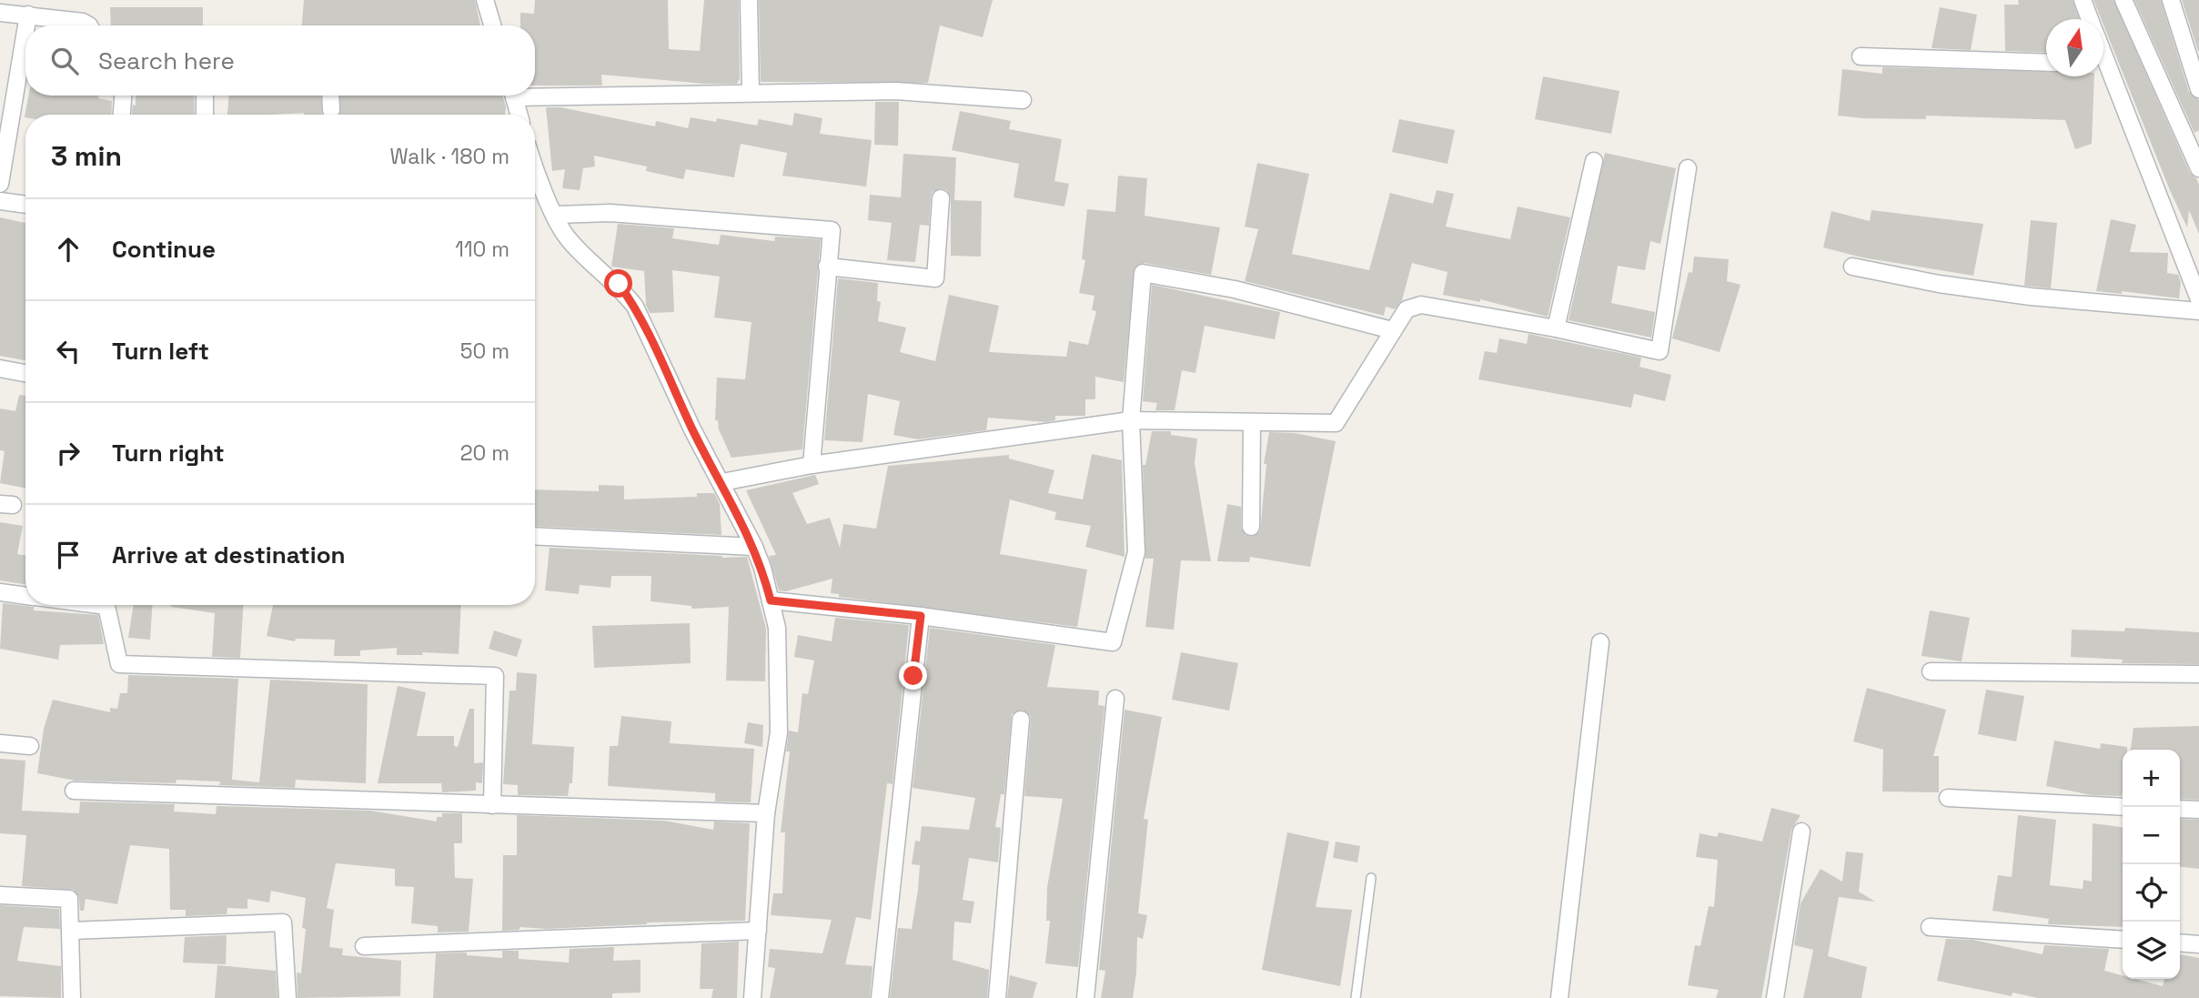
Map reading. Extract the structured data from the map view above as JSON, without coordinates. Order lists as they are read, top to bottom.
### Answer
{
  "north": "top",
  "page": {
    "search": "Search here",
    "heading": ["3 min", "Walk · 180 m"],
    "list": [
      ["Continue", "110 m"],
      ["Turn left", "50 m"],
      ["Turn right", "20 m"],
      "Arrive at destination"
    ],
    "map_buttons": ["+", "−"]
  }
}
